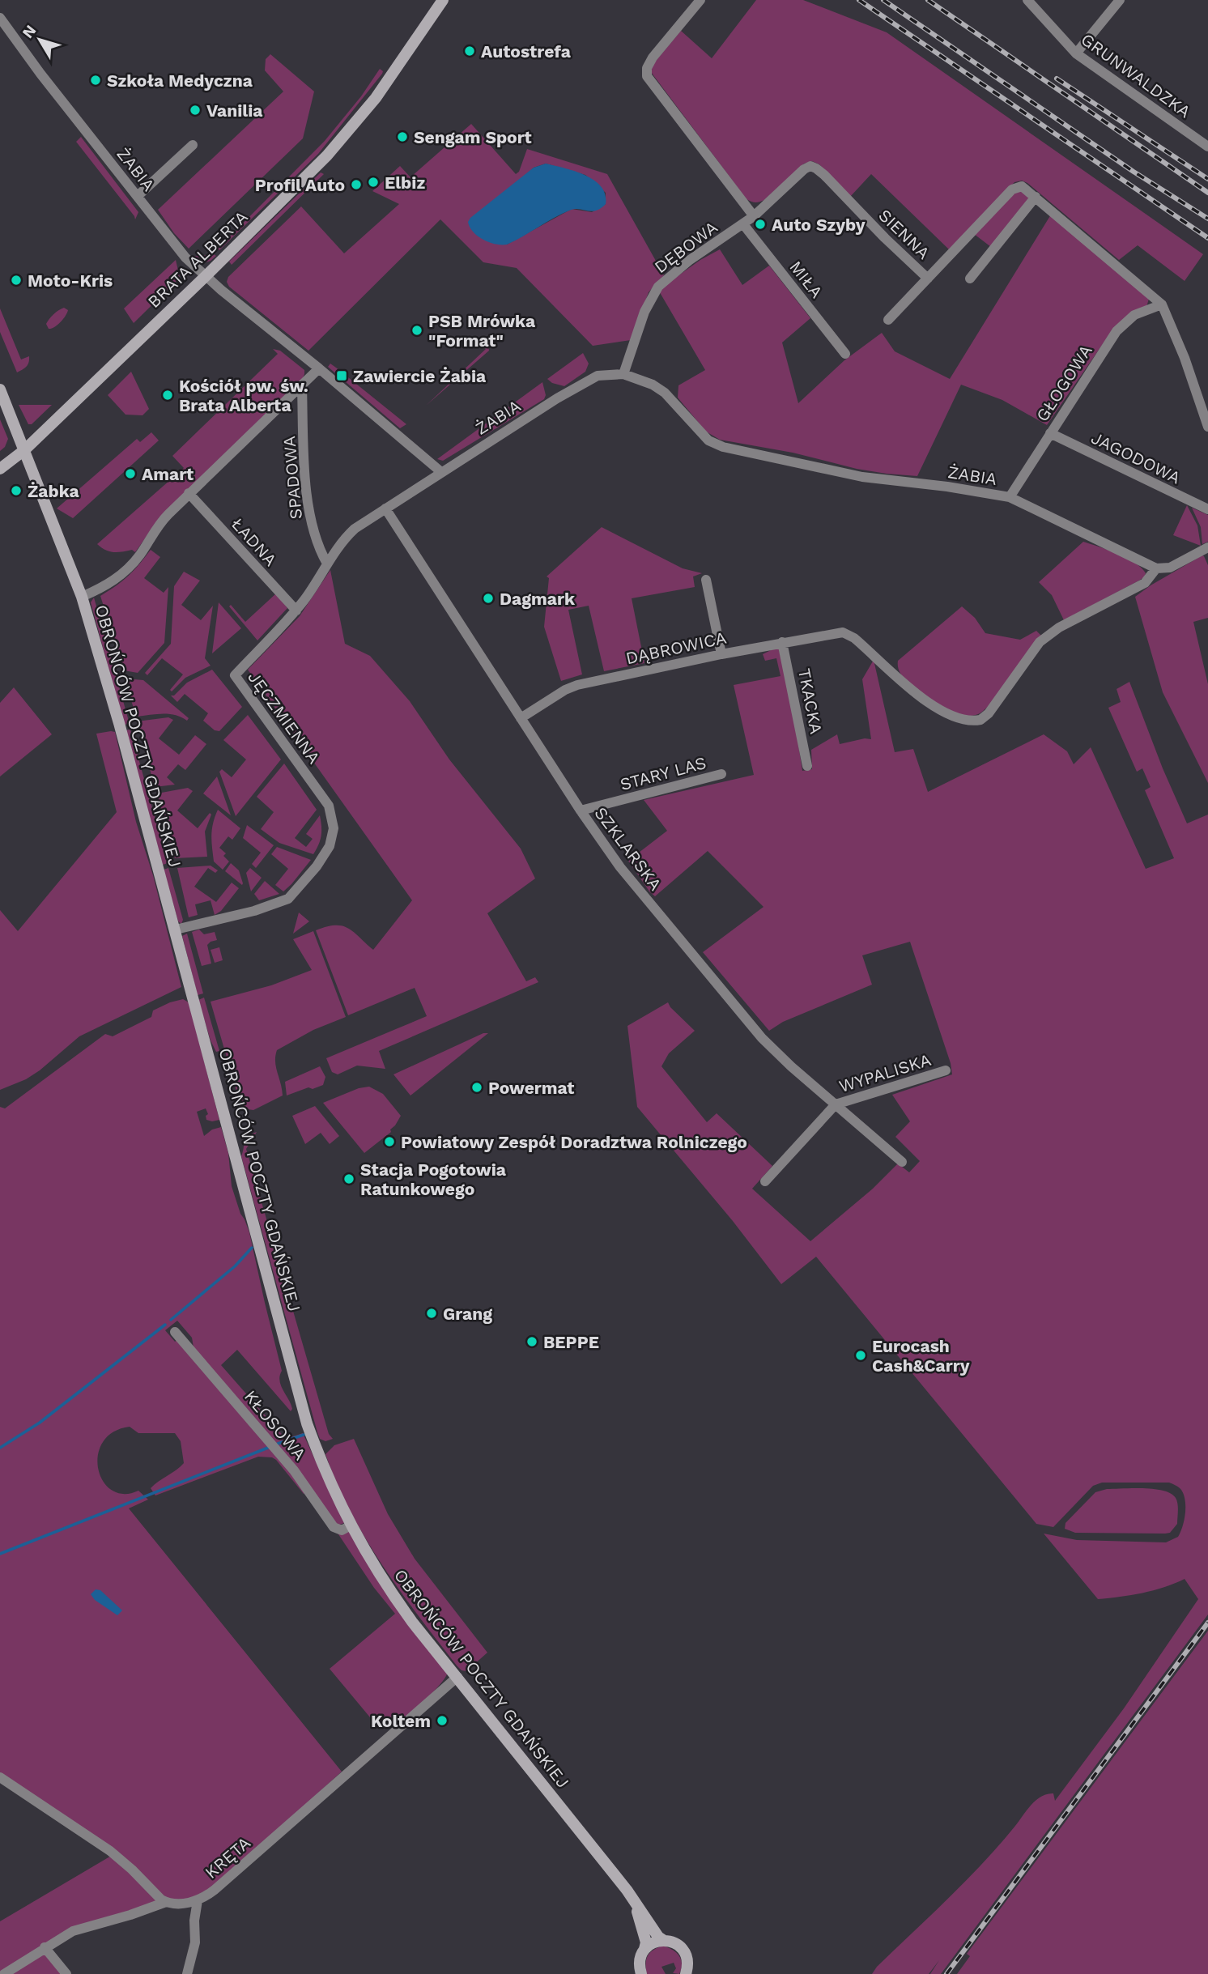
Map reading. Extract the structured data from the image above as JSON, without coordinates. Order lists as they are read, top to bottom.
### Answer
{
  "streets": {
    "street": [
      "GRUNWALDZKA",
      "ŻABIA",
      "SIENNA",
      "DĘBOWA",
      "BRATA ALBERTA",
      "MIŁA",
      "GŁOGOWA",
      "JAGODOWA",
      "SPADOWA",
      "ŁADNA",
      "DĄBROWICA",
      "TKACKA",
      "JĘCZMIENNA",
      "OBROŃCÓW POCZTY GDAŃSKIEJ",
      "STARY LAS",
      "SZKLARSKA",
      "WYPALISKA",
      "KŁOSOWA",
      "KRĘTA"
    ]
  },
  "crossings": [
    ["ŻABIA", "DĘBOWA"],
    ["ŻABIA", "BRATA ALBERTA"],
    ["ŻABIA", "GŁOGOWA"],
    ["ŻABIA", "DĄBROWICA"],
    ["ŻABIA", "JĘCZMIENNA"],
    ["SIENNA", "DĘBOWA"],
    ["SIENNA", "GŁOGOWA"],
    ["DĘBOWA", "MIŁA"],
    ["BRATA ALBERTA", "OBROŃCÓW POCZTY GDAŃSKIEJ"],
    ["GŁOGOWA", "JAGODOWA"],
    ["SPADOWA", "JĘCZMIENNA"],
    ["ŁADNA", "JĘCZMIENNA"],
    ["DĄBROWICA", "TKACKA"],
    ["DĄBROWICA", "SZKLARSKA"],
    ["JĘCZMIENNA", "OBROŃCÓW POCZTY GDAŃSKIEJ"],
    ["JĘCZMIENNA", "SZKLARSKA"],
    ["OBROŃCÓW POCZTY GDAŃSKIEJ", "KŁOSOWA"],
    ["OBROŃCÓW POCZTY GDAŃSKIEJ", "KRĘTA"],
    ["STARY LAS", "SZKLARSKA"],
    ["SZKLARSKA", "WYPALISKA"]
  ],
  "places": {
    "other": [
      "Autostrefa",
      "Szkoła Medyczna",
      "Vanilia",
      "Sengam Sport",
      "Elbiz",
      "Profil Auto",
      "Auto Szyby",
      "Moto-Kris",
      "PSB Mrówka \"Format\"",
      "Kościół pw. św. Brata Alberta",
      "Amart",
      "Żabka",
      "Dagmark",
      "Powermat",
      "Powiatowy Zespół Doradztwa Rolniczego",
      "Stacja Pogotowia Ratunkowego",
      "Grang",
      "BEPPE",
      "Eurocash Cash&Carry",
      "Koltem"
    ],
    "transit": ["Zawiercie Żabia"]
  },
  "north": "top left"
}
